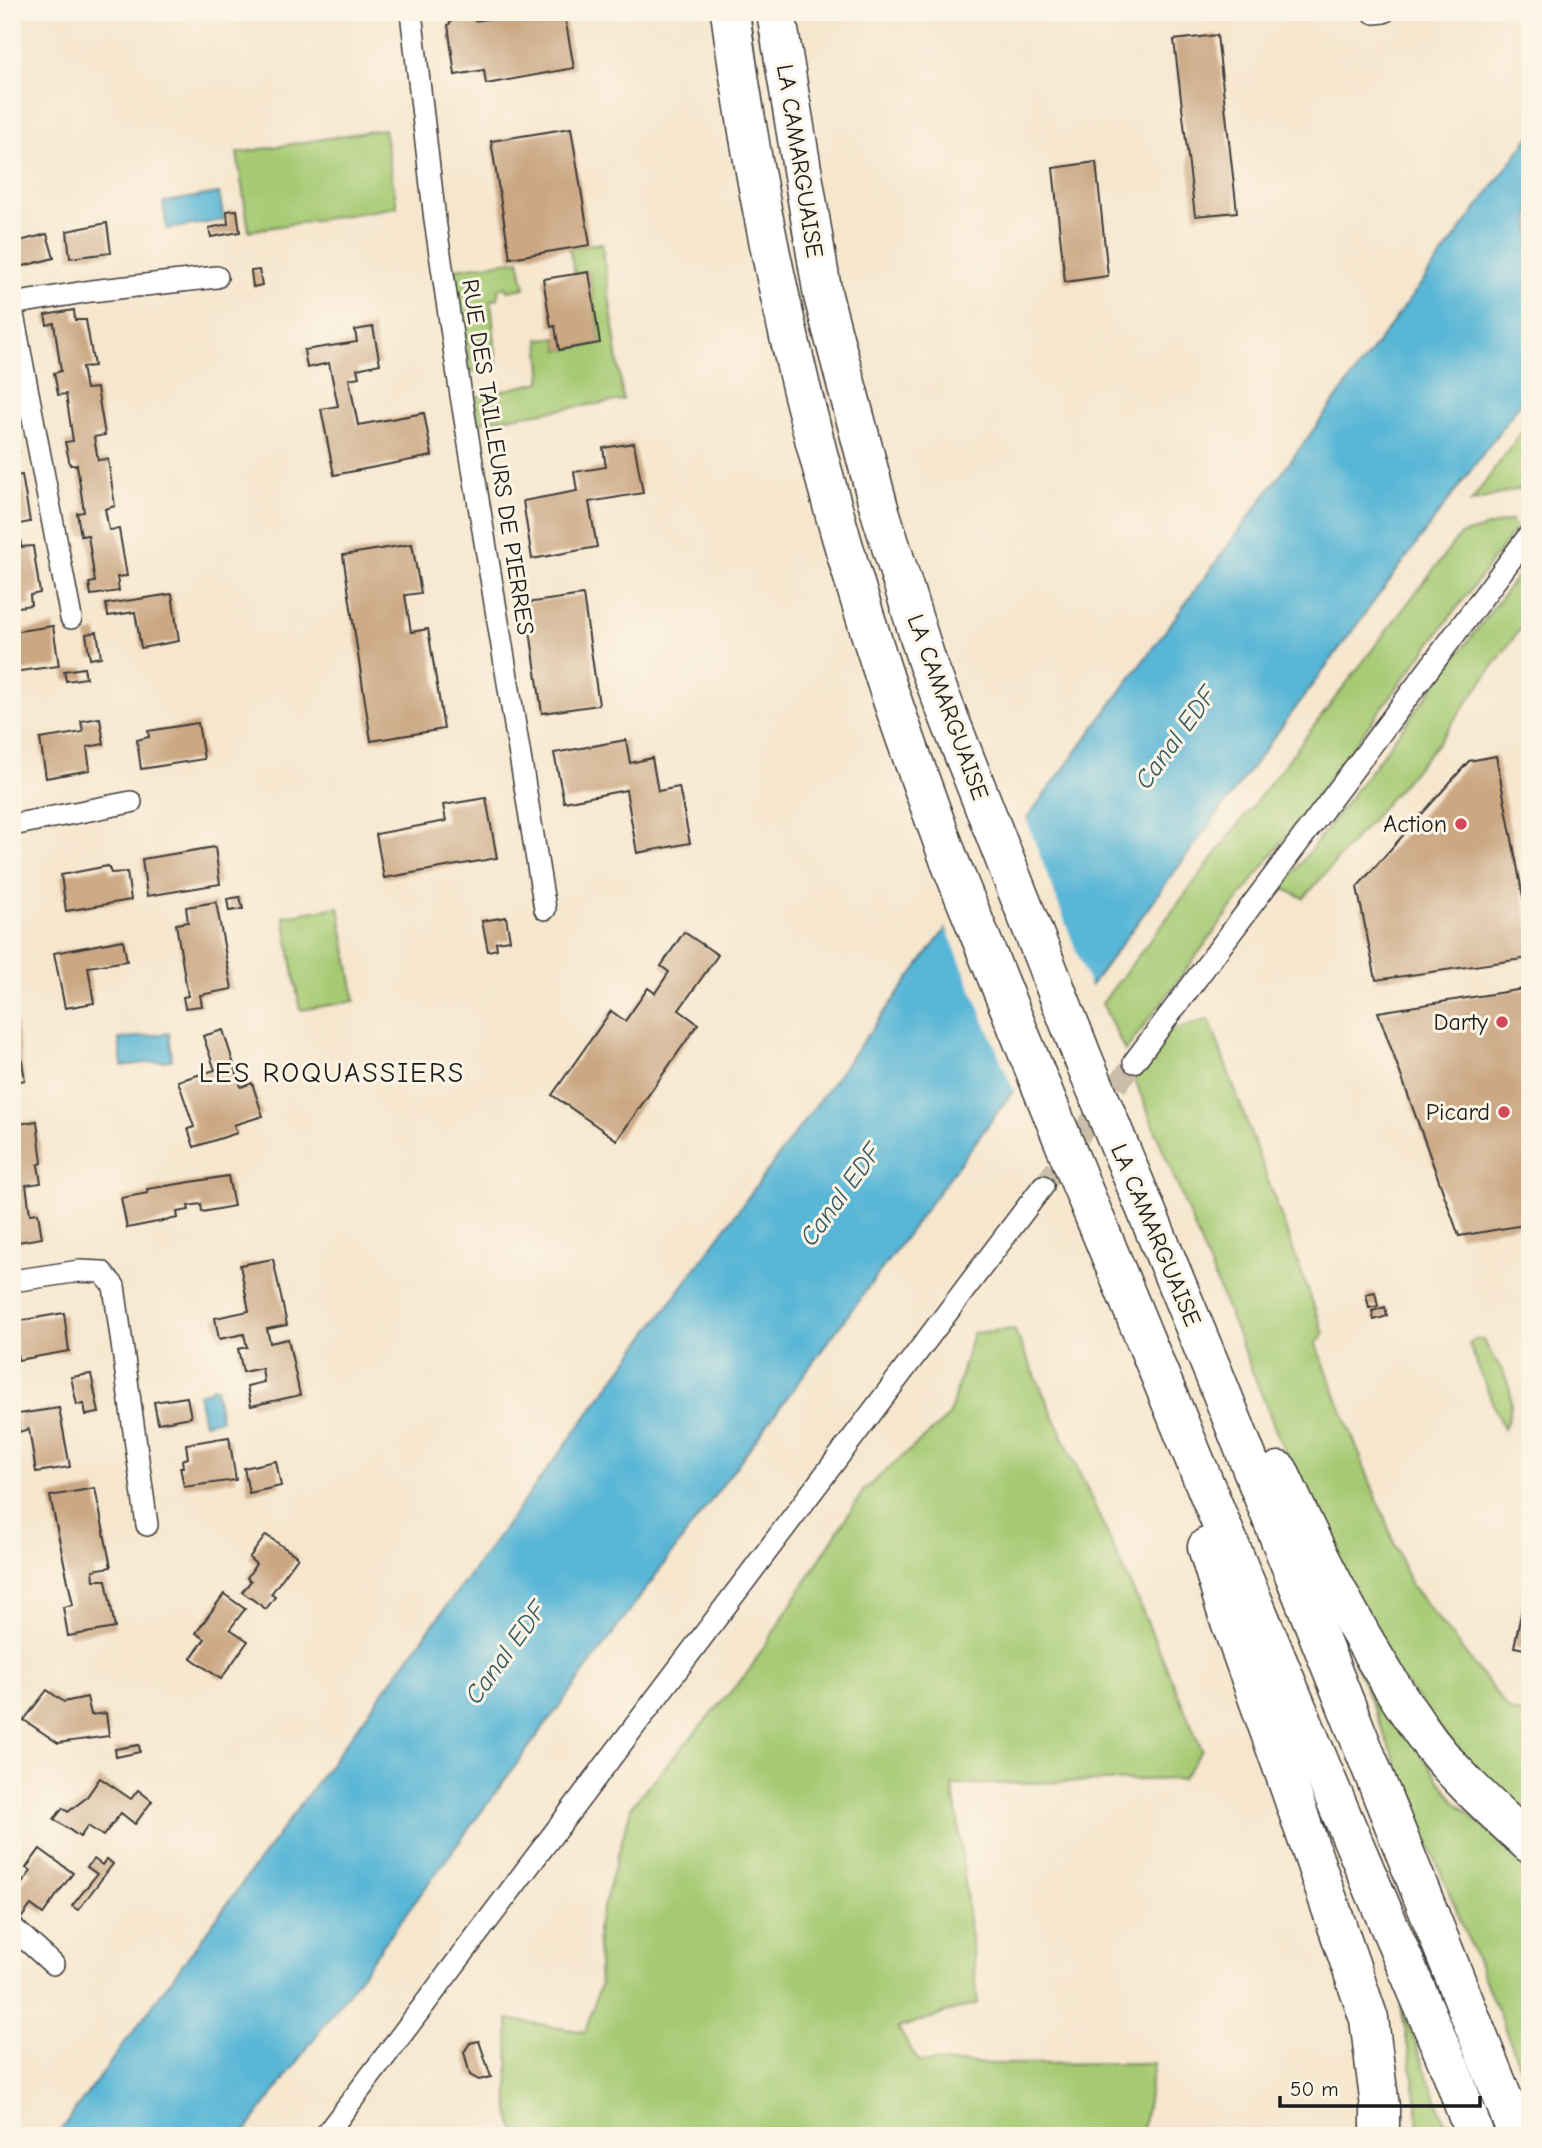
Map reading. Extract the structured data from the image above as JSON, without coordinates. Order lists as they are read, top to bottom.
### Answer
{
  "streets": {
    "highway": ["LA CAMARGUAISE"],
    "street": ["RUE DES TAILLEURS DE PIERRES"]
  },
  "districts": ["LES ROQUASSIERS"],
  "water": ["Canal EDF"],
  "places": ["Action", "Darty", "Picard"],
  "scale_bar": "50 m"
}
